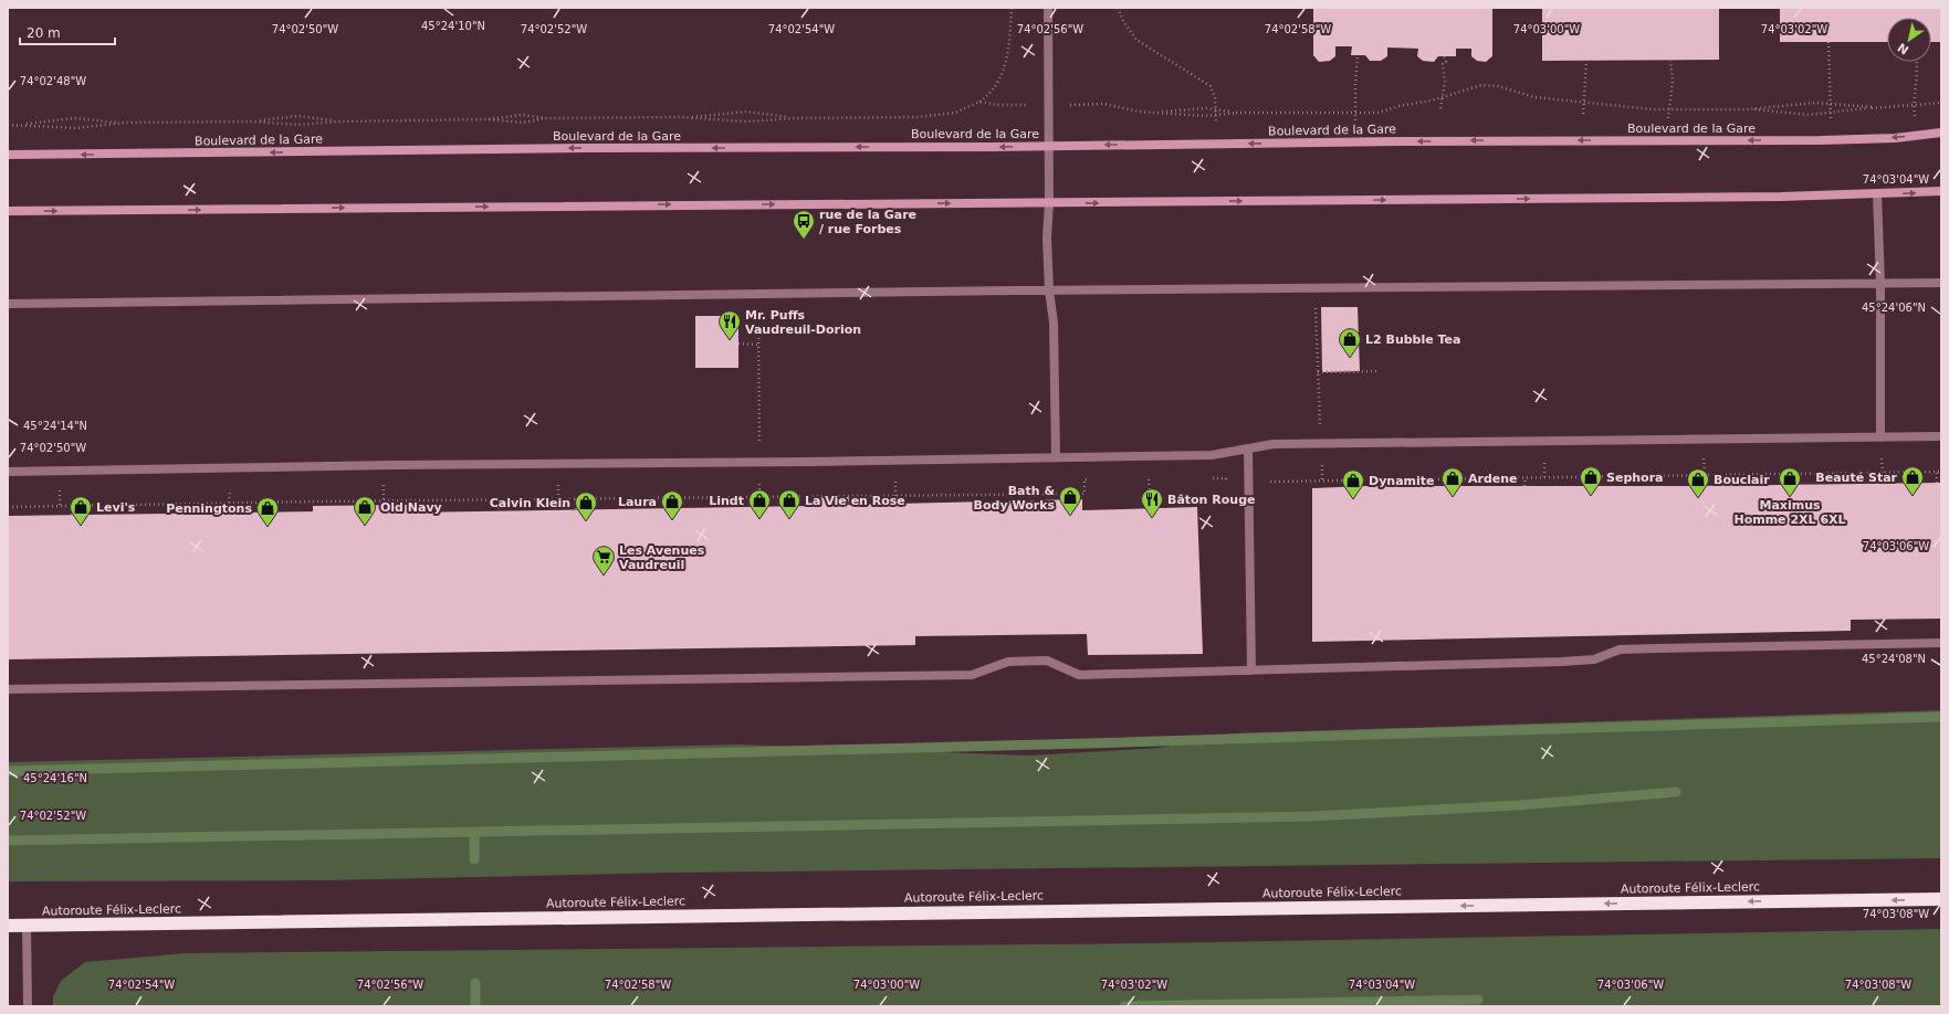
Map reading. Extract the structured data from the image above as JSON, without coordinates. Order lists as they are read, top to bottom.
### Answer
{
  "streets": {
    "highway": ["Autoroute Félix-Leclerc"],
    "main road": ["Boulevard de la Gare"]
  },
  "one_way": ["Autoroute Félix-Leclerc"],
  "places": {
    "bus stop": ["rue de la Gare / rue Forbes"],
    "restaurant": ["Mr. Puffs Vaudreuil-Dorion", "Bâton Rouge"],
    "shop": [
      "L2 Bubble Tea",
      "Sephora",
      "Beauté Star",
      "Ardene",
      "Maximus Homme 2XL 6XL",
      "Bouclair",
      "Dynamite",
      "Bath & Body Works",
      "Lindt",
      "La Vie en Rose",
      "Laura",
      "Calvin Klein",
      "Levi's",
      "Old Navy",
      "Penningtons"
    ],
    "supermarket": ["Les Avenues Vaudreuil"]
  },
  "scale_bar": "20 m",
  "north": "bottom left",
  "coordinates": [
    "45°24'10\"N",
    "74°02'50\"W",
    "74°02'52\"W",
    "74°02'54\"W",
    "74°02'56\"W",
    "74°02'58\"W",
    "74°03'00\"W",
    "74°03'02\"W",
    "74°02'48\"W",
    "74°03'04\"W",
    "45°24'06\"N",
    "45°24'14\"N",
    "74°03'06\"W",
    "45°24'08\"N",
    "45°24'16\"N",
    "74°03'08\"W"
  ]
}
